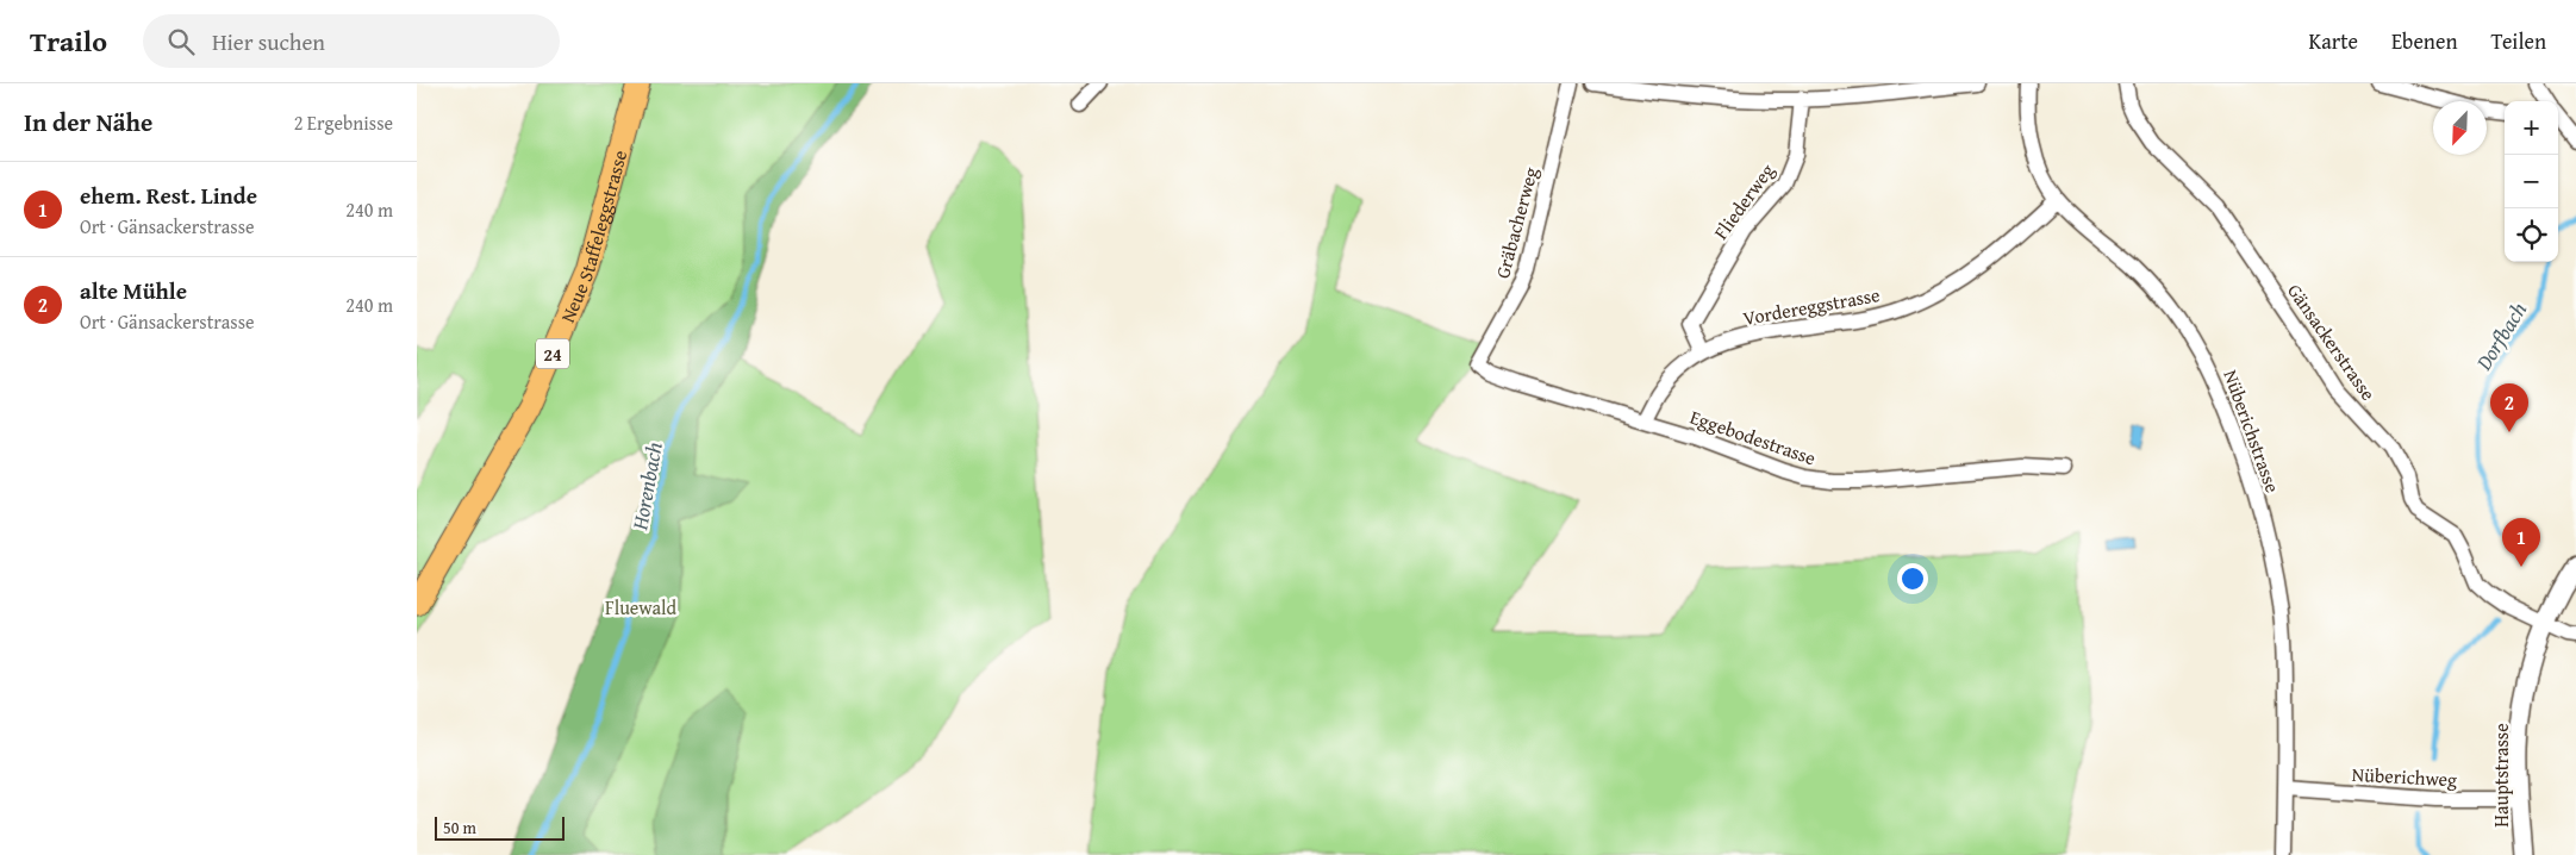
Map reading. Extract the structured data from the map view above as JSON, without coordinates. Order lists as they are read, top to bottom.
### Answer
{
  "streets": {
    "main road": ["Neue Staffeleggstrasse", "24"],
    "street": [
      "Fliederweg",
      "Gräbacherweg",
      "Vordereggstrasse",
      "Gänsackerstrasse",
      "Nüberichstrasse",
      "Eggebodestrasse",
      "Hauptstrasse",
      "Nüberichweg"
    ]
  },
  "crossings": [
    ["Fliederweg", "Vordereggstrasse"],
    ["Gräbacherweg", "Eggebodestrasse"],
    ["Vordereggstrasse", "Nüberichstrasse"],
    ["Vordereggstrasse", "Eggebodestrasse"],
    ["Gänsackerstrasse", "Hauptstrasse"],
    ["Nüberichstrasse", "Nüberichweg"],
    ["Hauptstrasse", "Nüberichweg"]
  ],
  "water": ["Dorfbach", "Horenbach"],
  "parks": ["Fluewald"],
  "scale_bar": "50 m",
  "north": "bottom left",
  "page": {
    "header": "Trailo",
    "search": "Hier suchen",
    "nav": ["Karte", "Ebenen", "Teilen"],
    "heading": ["In der Nähe", "2 Ergebnisse"],
    "map_buttons": ["+", "−"],
    "list": [
      {
        "mark": "1",
        "name": "ehem. Rest. Linde",
        "note": "Ort · Gänsackerstrasse",
        "value": "240 m"
      },
      {
        "mark": "2",
        "name": "alte Mühle",
        "note": "Ort · Gänsackerstrasse",
        "value": "240 m"
      }
    ],
    "pins": ["2", "1"],
    "scale": "50 m"
  }
}
